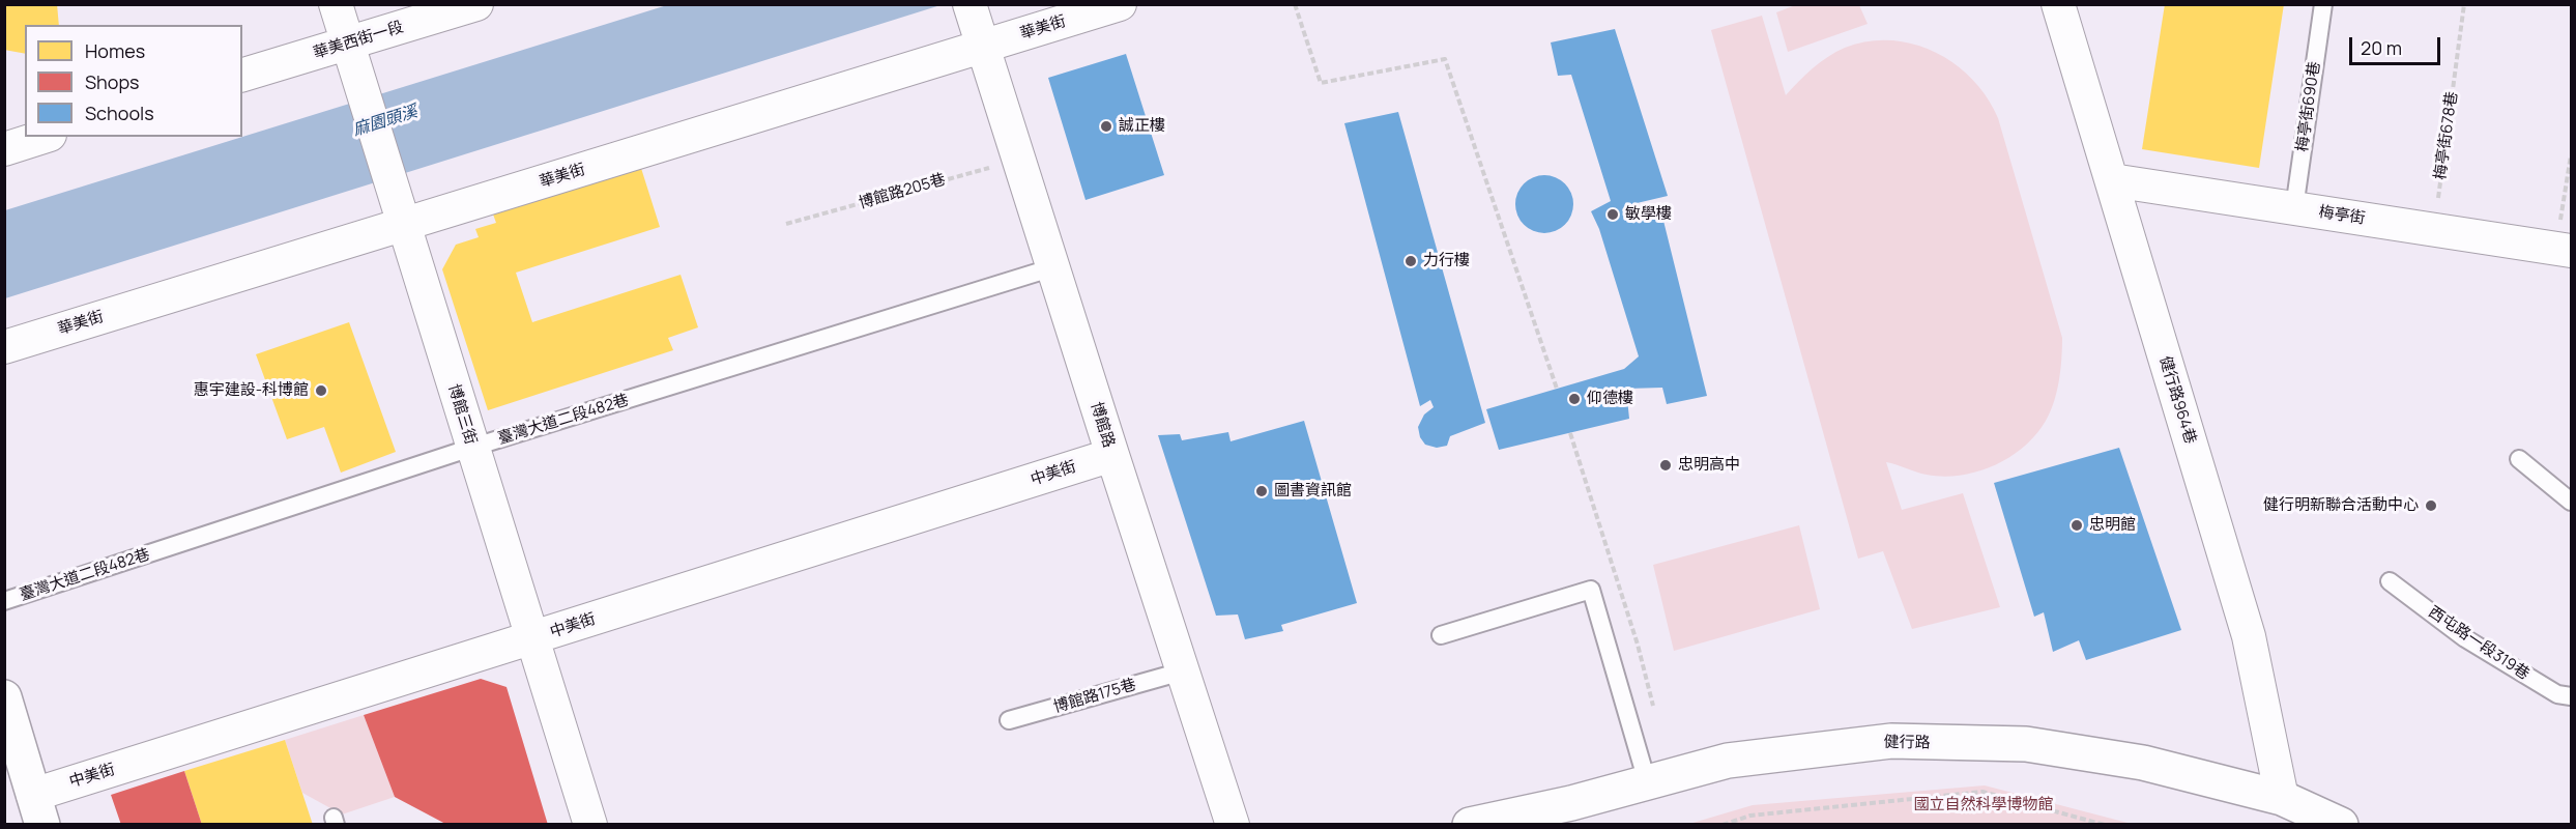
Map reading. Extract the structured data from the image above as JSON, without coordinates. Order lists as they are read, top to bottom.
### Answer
{
  "streets": {
    "street": [
      "華美街",
      "華美西街一段",
      "梅亭街",
      "健行路964巷",
      "博館三街",
      "博館路",
      "中美街",
      "健行路"
    ],
    "lane": [
      "梅亭街690巷",
      "臺灣大道二段482巷",
      "西屯路一段319巷",
      "博館路175巷"
    ],
    "path": ["梅亭街678巷", "博館路205巷"]
  },
  "crossings": [
    ["華美街", "博館三街"],
    ["華美街", "博館路"],
    ["華美西街一段", "博館三街"],
    ["梅亭街690巷", "梅亭街"],
    ["梅亭街678巷", "梅亭街"],
    ["博館路205巷", "博館路"],
    ["梅亭街", "健行路964巷"],
    ["健行路964巷", "健行路"],
    ["博館三街", "臺灣大道二段482巷"],
    ["博館三街", "中美街"],
    ["臺灣大道二段482巷", "博館路"],
    ["博館路", "中美街"],
    ["博館路", "博館路175巷"]
  ],
  "water": ["麻園頭溪"],
  "parks": ["國立自然科學博物館"],
  "places": [
    "誠正樓",
    "敏學樓",
    "力行樓",
    "惠宇建設-科博館",
    "仰德樓",
    "忠明高中",
    "圖書資訊館",
    "健行明新聯合活動中心",
    "忠明館"
  ],
  "legend": ["Homes", "Shops", "Schools"],
  "scale_bar": "20 m"
}
